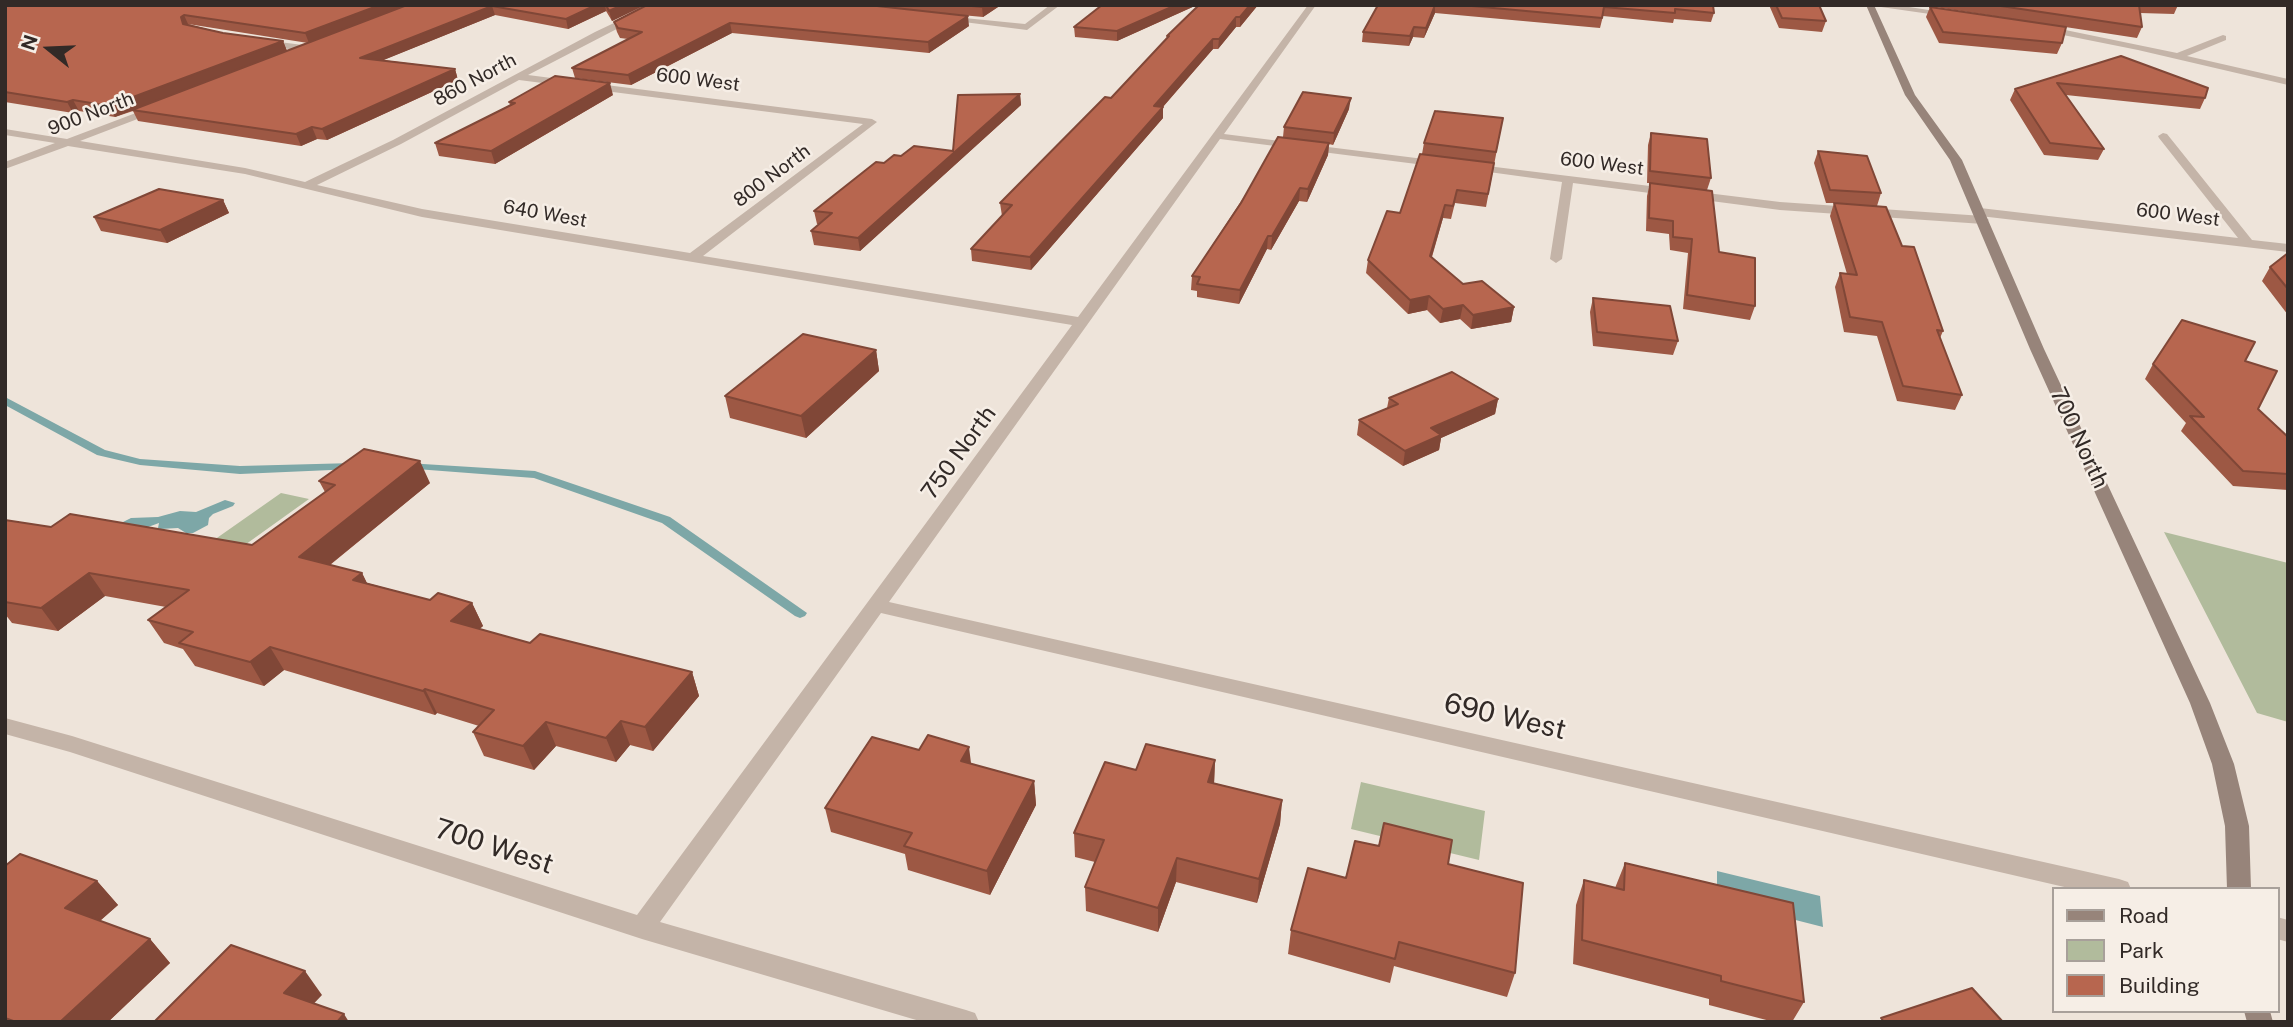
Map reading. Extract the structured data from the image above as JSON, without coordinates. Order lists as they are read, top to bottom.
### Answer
{
  "streets": {
    "street": [
      "860 North",
      "600 West",
      "900 North",
      "800 North",
      "640 West",
      "700 North",
      "750 North",
      "690 West",
      "700 West"
    ]
  },
  "crossings": [
    ["860 North", "600 West"],
    ["860 North", "640 West"],
    ["600 West", "800 North"],
    ["600 West", "700 North"],
    ["900 North", "640 West"],
    ["800 North", "640 West"],
    ["640 West", "750 North"],
    ["750 North", "690 West"],
    ["750 North", "700 West"]
  ],
  "legend": ["Road", "Park", "Building"],
  "north": "left"
}
